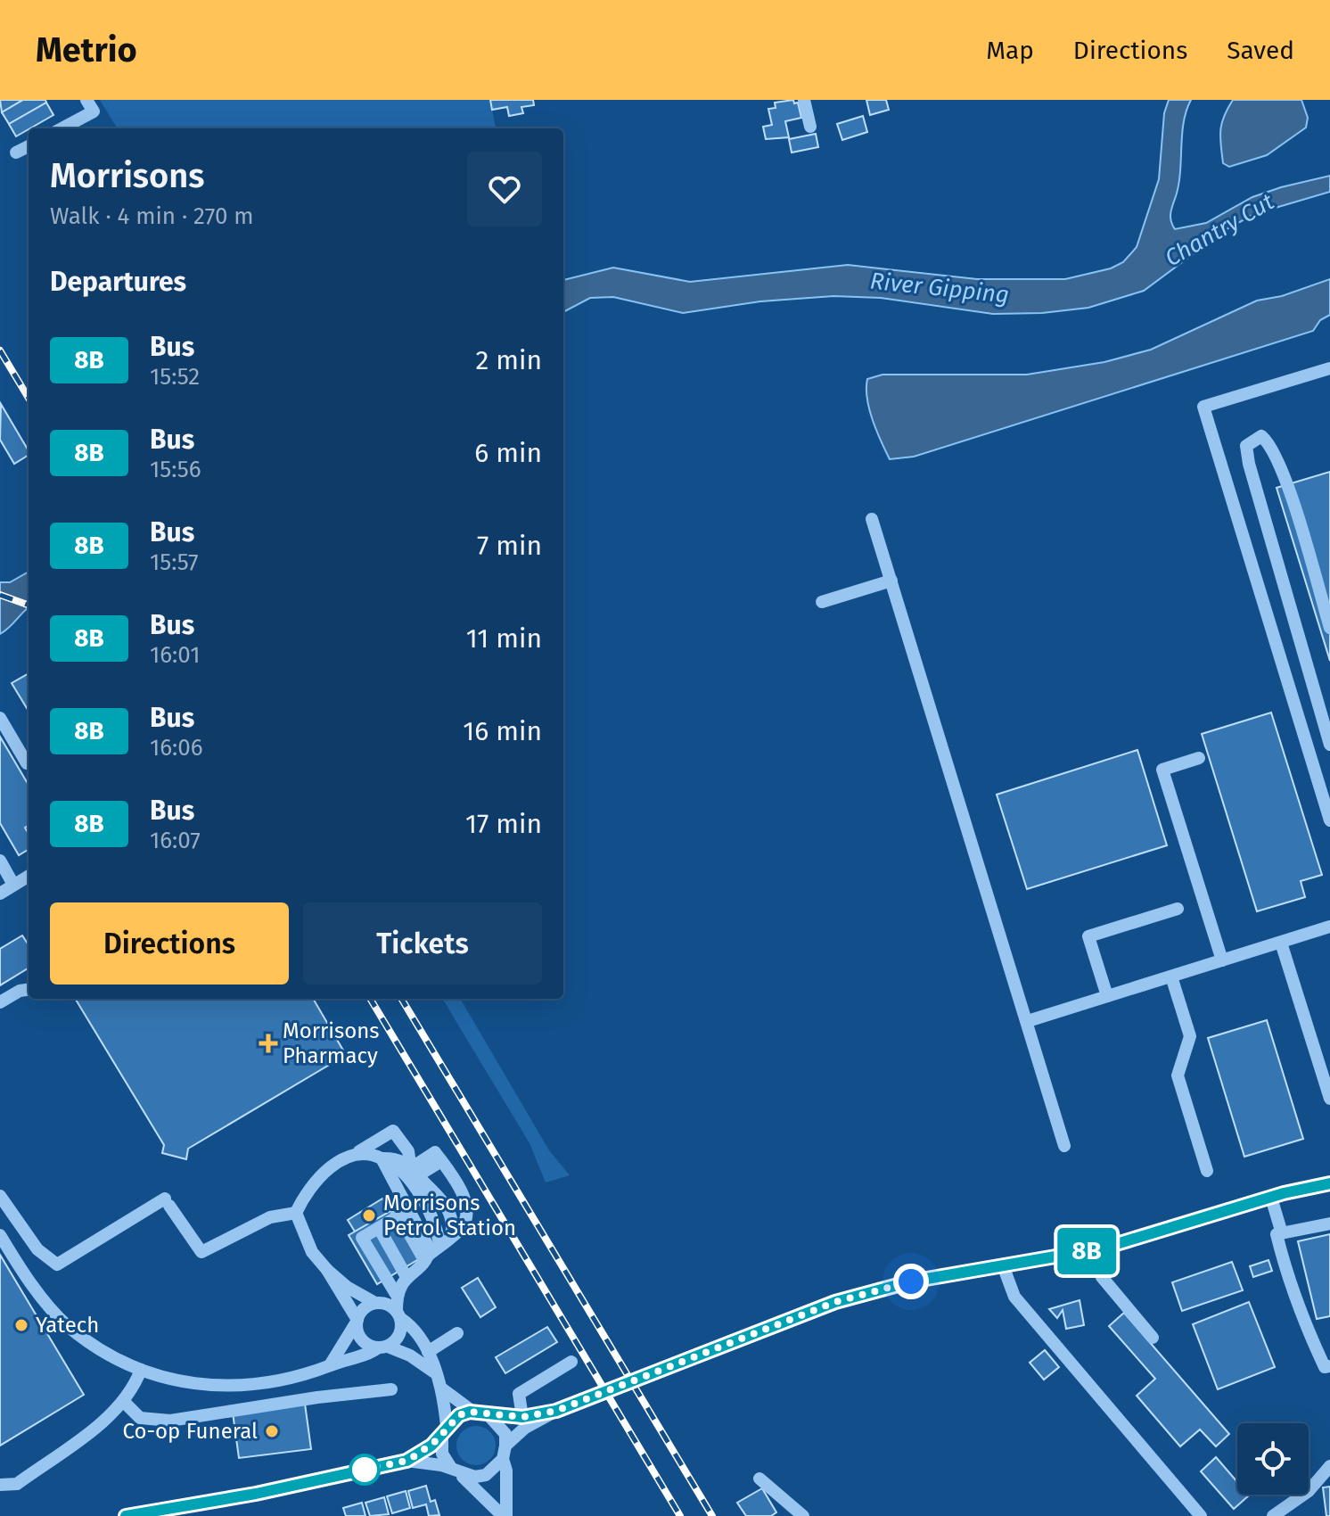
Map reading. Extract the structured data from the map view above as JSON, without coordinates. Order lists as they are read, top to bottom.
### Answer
{
  "water": ["Chantry Cut", "River Gipping"],
  "places": {
    "health": ["Morrisons Pharmacy"],
    "other": ["Morrisons Petrol Station", "Yatech", "Co-op Funeral"]
  },
  "lines": ["bus line 8B"],
  "page": {
    "header": "Metrio",
    "nav": ["Map", "Directions", "Saved"],
    "on_map": "8B",
    "heading": [
      ["Morrisons", "Walk · 4 min · 270 m"],
      "Departures"
    ],
    "list": [
      {
        "mark": "8B",
        "name": "Bus",
        "note": "15:52",
        "value": "2 min"
      },
      {
        "mark": "8B",
        "name": "Bus",
        "note": "15:56",
        "value": "6 min"
      },
      {
        "mark": "8B",
        "name": "Bus",
        "note": "15:57",
        "value": "7 min"
      },
      {
        "mark": "8B",
        "name": "Bus",
        "note": "16:01",
        "value": "11 min"
      },
      {
        "mark": "8B",
        "name": "Bus",
        "note": "16:06",
        "value": "16 min"
      },
      {
        "mark": "8B",
        "name": "Bus",
        "note": "16:07",
        "value": "17 min"
      }
    ],
    "buttons": ["Directions", "Tickets"]
  }
}
